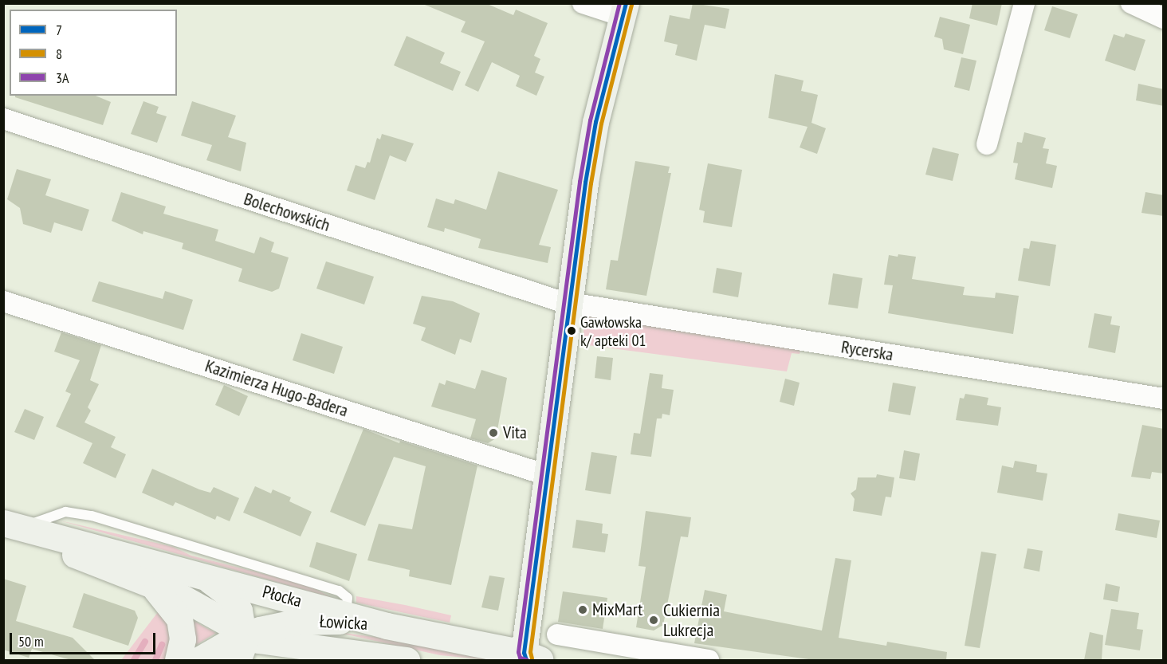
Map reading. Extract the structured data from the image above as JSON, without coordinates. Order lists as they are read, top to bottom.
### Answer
{
  "streets": {
    "street": [
      "Bolechowskich",
      "Rycerska",
      "Kazimierza Hugo-Badera",
      "Płocka",
      "Łowicka"
    ]
  },
  "crossings": [
    ["Bolechowskich", "Rycerska"],
    ["Płocka", "Łowicka"]
  ],
  "places": [
    "Gawłowska k/ apteki 01",
    "Vita",
    "MixMart",
    "Cukiernia Lukrecja"
  ],
  "lines": ["transit line 7", "transit line 3A", "transit line 8"],
  "legend": ["7", "8", "3A"],
  "scale_bar": "50 m"
}
